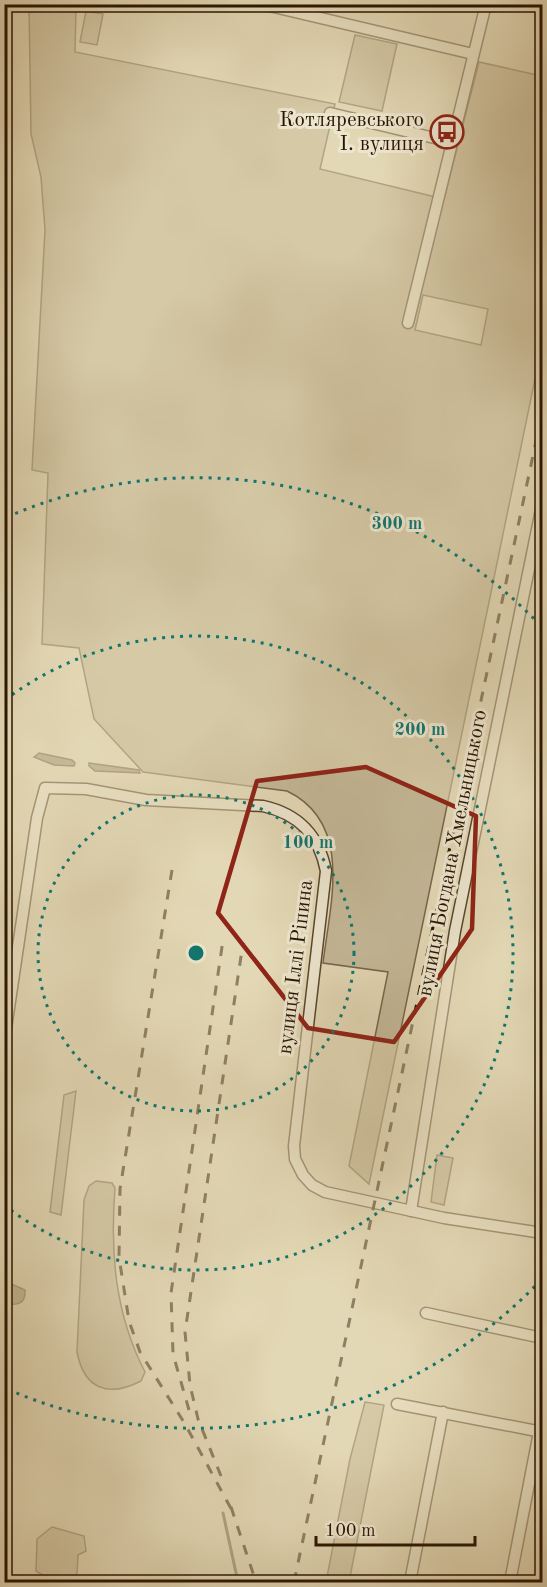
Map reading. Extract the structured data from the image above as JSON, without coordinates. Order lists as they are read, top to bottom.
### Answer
{
  "streets": {
    "street": ["вулиця Богдана Хмельницького", "вулиця Іллі Ріпина"]
  },
  "crossings": [
    ["вулиця Богдана Хмельницького", "вулиця Іллі Ріпина"]
  ],
  "places": {
    "bus stop": ["Котляревського І. вулиця"]
  },
  "scale_bar": "100 m",
  "rings": ["300 m", "200 m", "100 m"]
}
